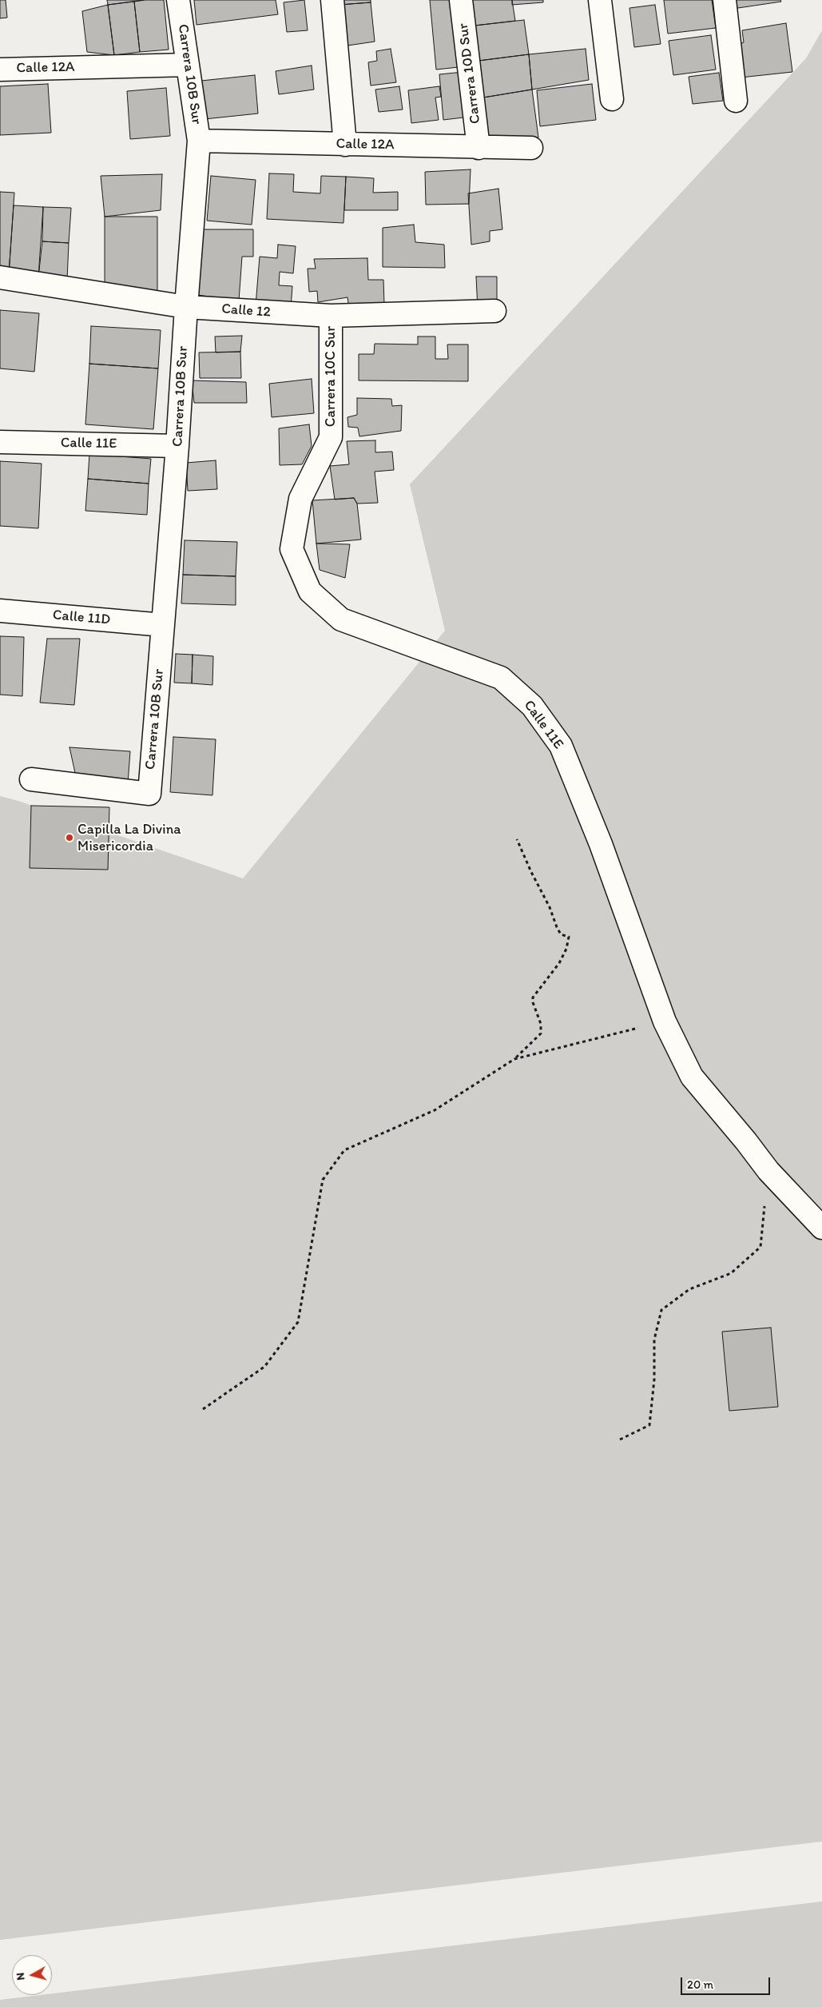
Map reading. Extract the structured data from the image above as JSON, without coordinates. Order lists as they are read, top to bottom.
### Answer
{
  "streets": {
    "street": [
      "Calle 12A",
      "Carrera 10D Sur",
      "Carrera 10B Sur",
      "Calle 12",
      "Carrera 10C Sur",
      "Calle 11E",
      "Calle 11D"
    ]
  },
  "crossings": [
    ["Calle 12A", "Carrera 10D Sur"],
    ["Calle 12A", "Carrera 10B Sur"],
    ["Carrera 10B Sur", "Calle 12"],
    ["Carrera 10B Sur", "Calle 11E"],
    ["Carrera 10B Sur", "Calle 11D"],
    ["Calle 12", "Carrera 10C Sur"],
    ["Carrera 10C Sur", "Calle 11E"]
  ],
  "places": ["Capilla La Divina Misericordia"],
  "scale_bar": "20 m",
  "north": "left"
}
